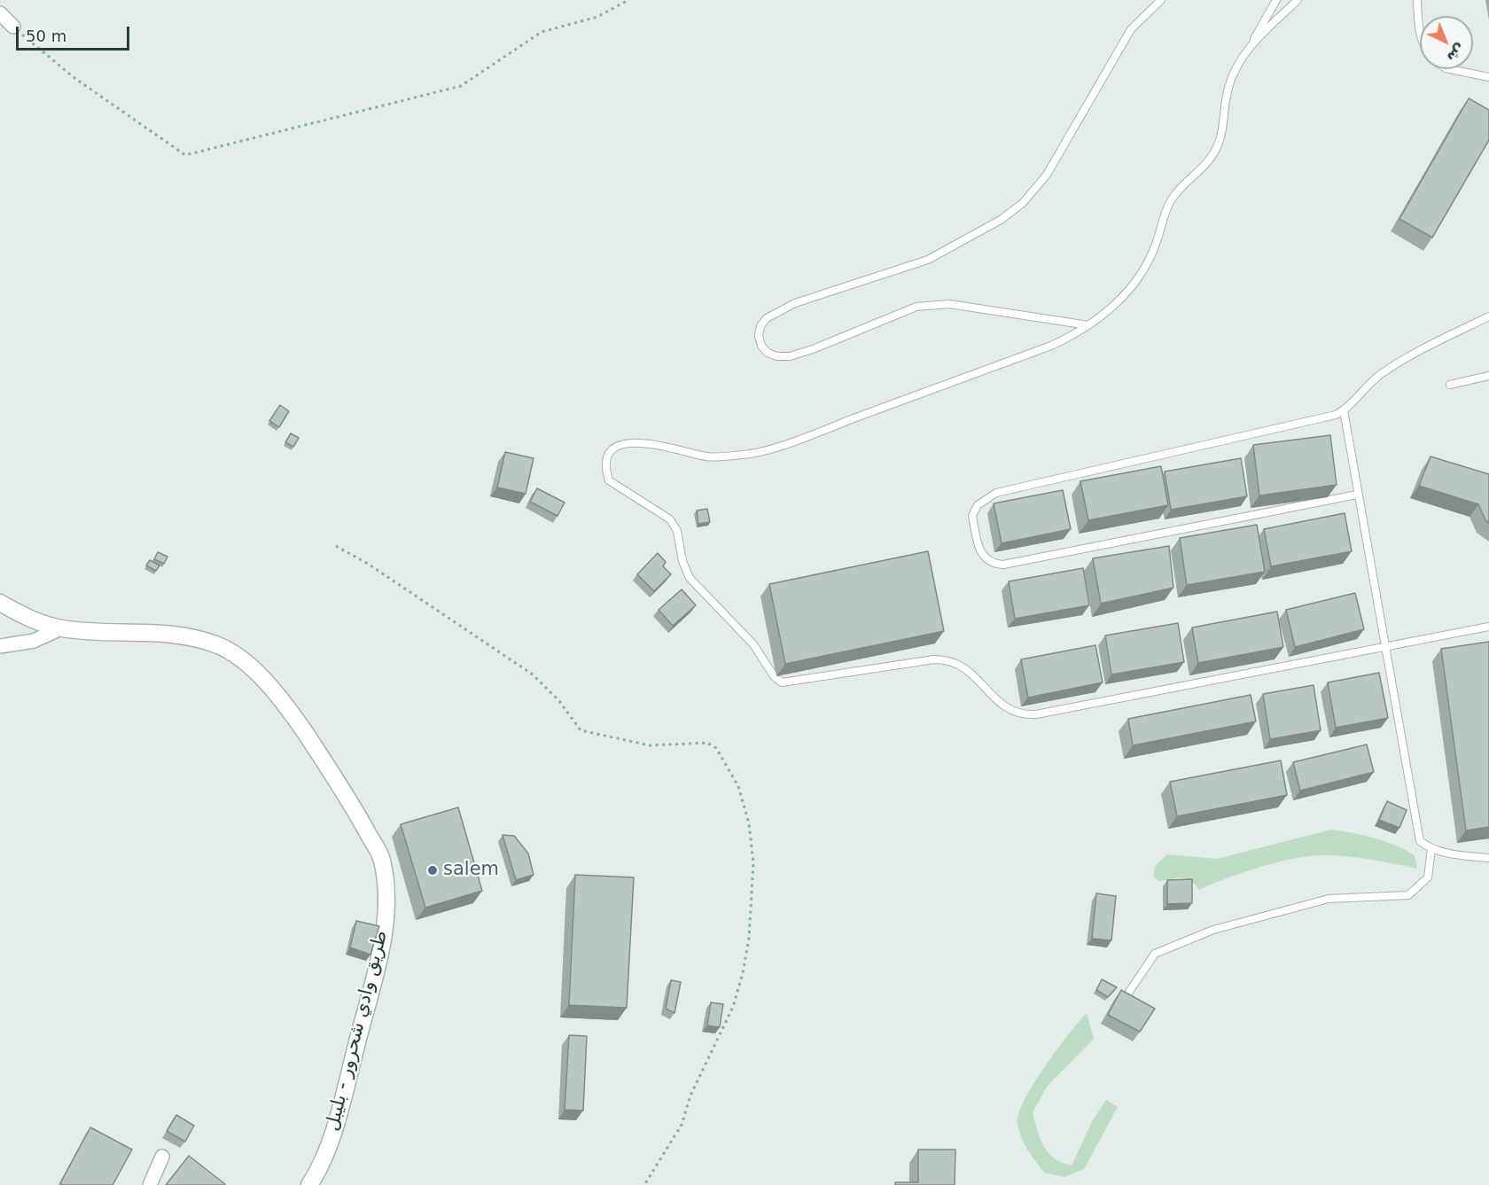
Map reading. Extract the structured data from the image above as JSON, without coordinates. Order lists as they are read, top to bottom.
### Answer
{
  "streets": {
    "street": ["طريق وادي شحرور - بليبل"]
  },
  "places": ["salem"],
  "scale_bar": "50 m",
  "north": "bottom right"
}
